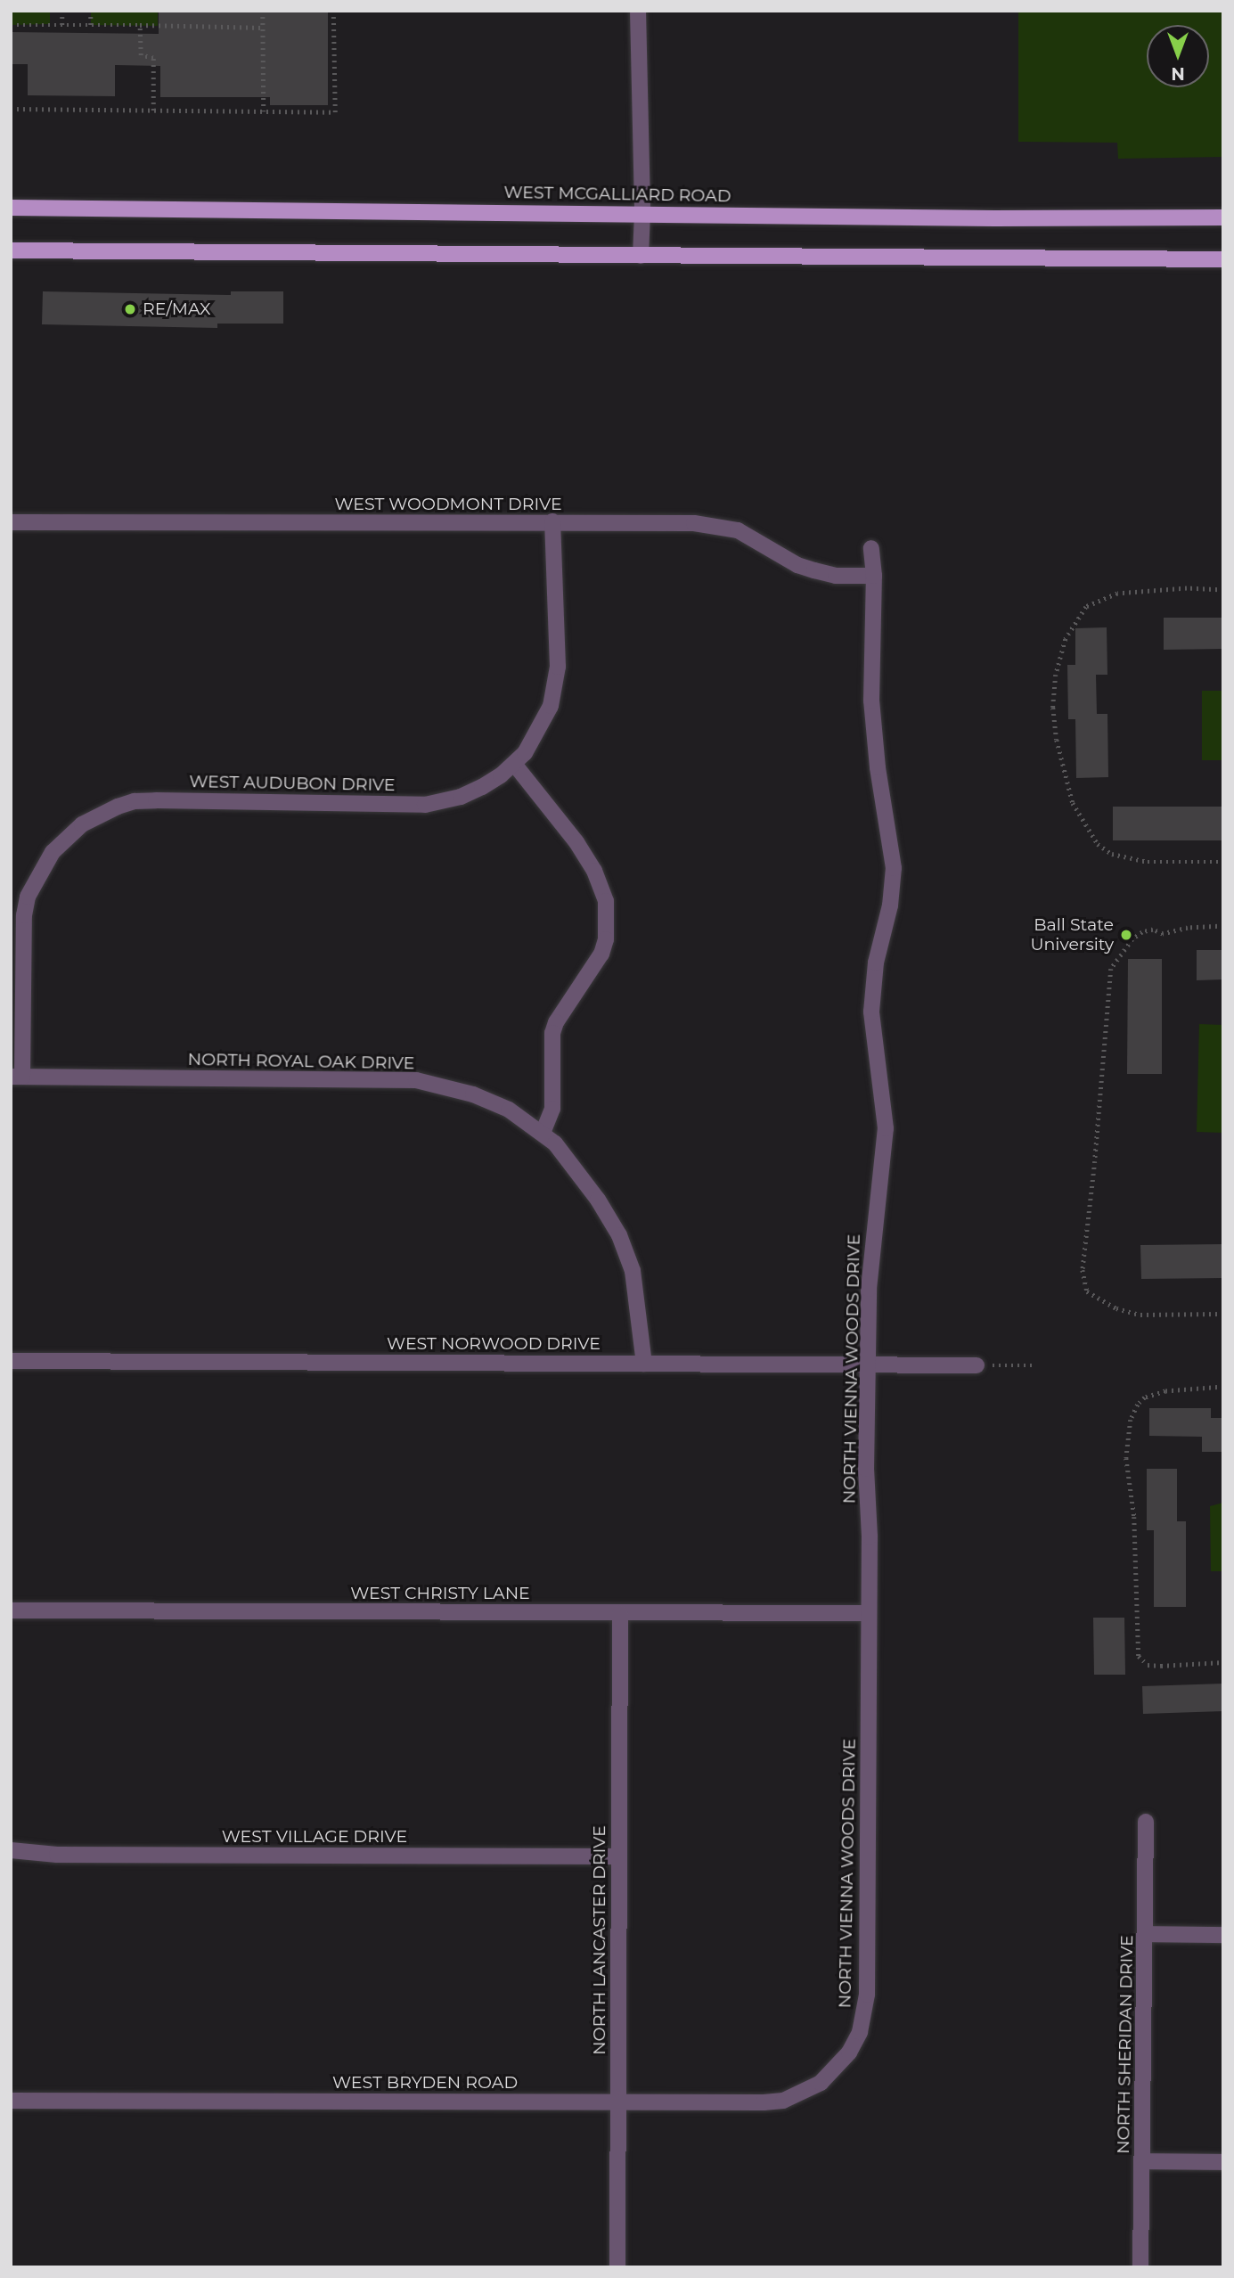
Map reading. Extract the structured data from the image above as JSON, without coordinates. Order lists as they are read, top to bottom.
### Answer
{
  "streets": {
    "main road": ["WEST MCGALLIARD ROAD"],
    "street": [
      "WEST WOODMONT DRIVE",
      "WEST AUDUBON DRIVE",
      "NORTH ROYAL OAK DRIVE",
      "WEST NORWOOD DRIVE",
      "NORTH VIENNA WOODS DRIVE",
      "WEST CHRISTY LANE",
      "WEST VILLAGE DRIVE",
      "NORTH LANCASTER DRIVE",
      "NORTH SHERIDAN DRIVE",
      "WEST BRYDEN ROAD"
    ]
  },
  "crossings": [
    ["WEST WOODMONT DRIVE", "WEST AUDUBON DRIVE"],
    ["WEST WOODMONT DRIVE", "NORTH VIENNA WOODS DRIVE"],
    ["WEST AUDUBON DRIVE", "NORTH ROYAL OAK DRIVE"],
    ["NORTH ROYAL OAK DRIVE", "WEST NORWOOD DRIVE"],
    ["WEST NORWOOD DRIVE", "NORTH VIENNA WOODS DRIVE"],
    ["NORTH VIENNA WOODS DRIVE", "WEST CHRISTY LANE"],
    ["NORTH VIENNA WOODS DRIVE", "WEST BRYDEN ROAD"],
    ["WEST CHRISTY LANE", "NORTH LANCASTER DRIVE"],
    ["WEST VILLAGE DRIVE", "NORTH LANCASTER DRIVE"],
    ["NORTH LANCASTER DRIVE", "WEST BRYDEN ROAD"]
  ],
  "places": ["RE/MAX", "Ball State University"],
  "north": "bottom"
}
